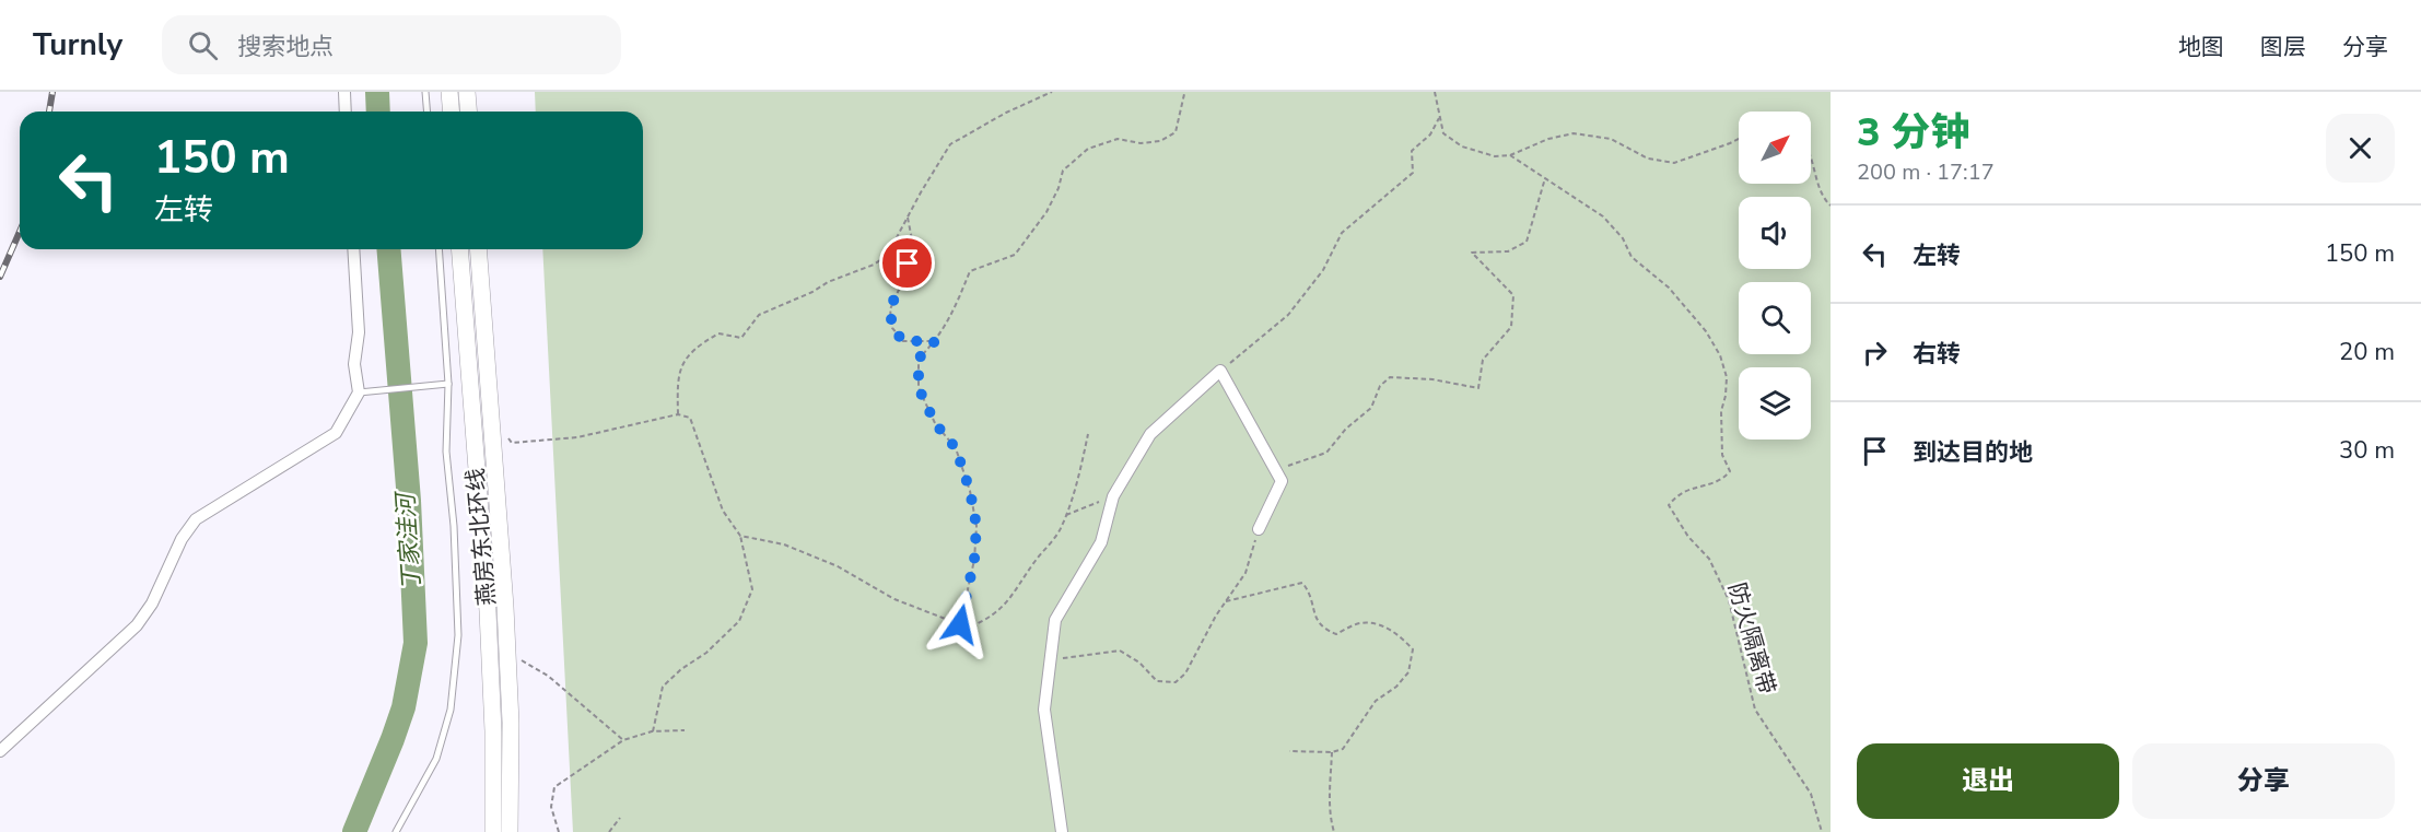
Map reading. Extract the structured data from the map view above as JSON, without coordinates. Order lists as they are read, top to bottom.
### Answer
{
  "streets": {
    "main road": ["燕房东北环线"],
    "path": ["防火隔离带"]
  },
  "water": ["丁家洼河"],
  "north": "top right",
  "page": {
    "header": "Turnly",
    "search": "搜索地点",
    "nav": ["地图", "图层", "分享"],
    "heading": ["3 分钟", "200 m · 17:17"],
    "turn": ["150 m", "左转"],
    "list": [
      {
        "name": "左转",
        "value": "150 m"
      },
      {
        "name": "右转",
        "value": "20 m"
      },
      {
        "name": "到达目的地",
        "value": "30 m"
      }
    ],
    "buttons": ["退出", "分享"]
  }
}
